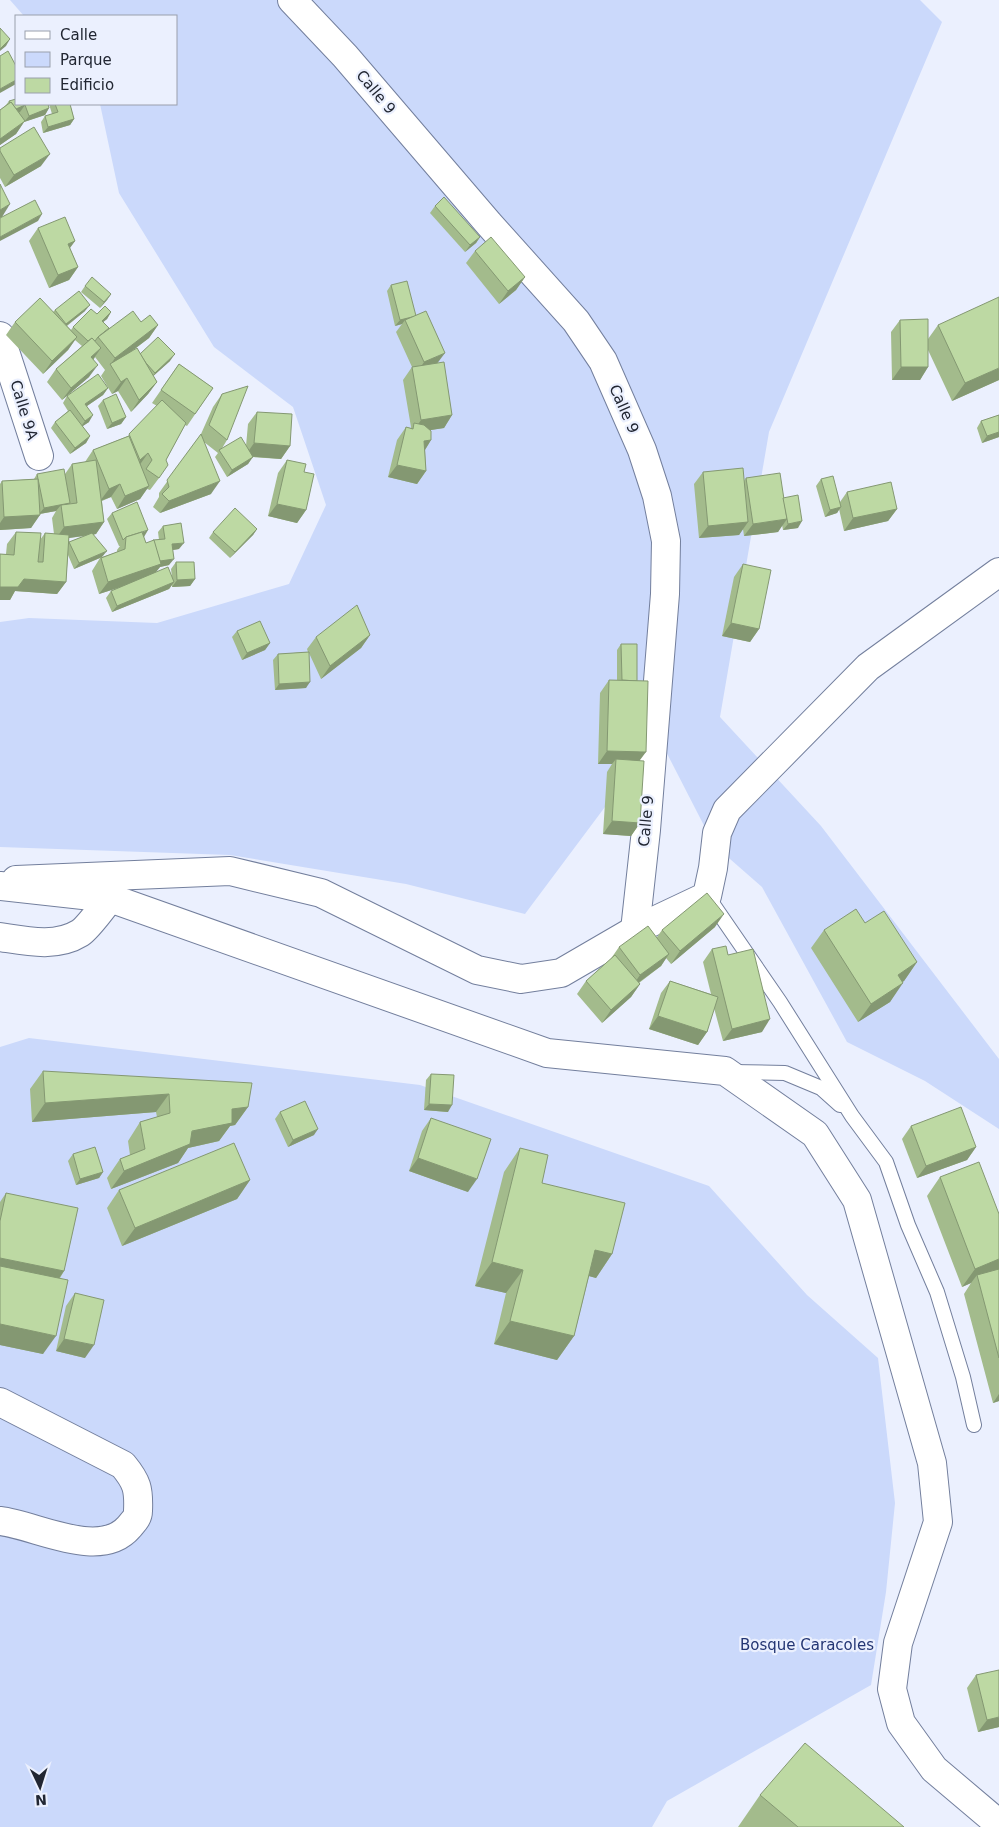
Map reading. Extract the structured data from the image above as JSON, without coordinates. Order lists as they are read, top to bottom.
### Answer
{
  "streets": {
    "street": ["Calle 9", "Calle 9A"]
  },
  "parks": ["Bosque Caracoles"],
  "legend": ["Calle", "Parque", "Edificio"],
  "north": "bottom"
}
